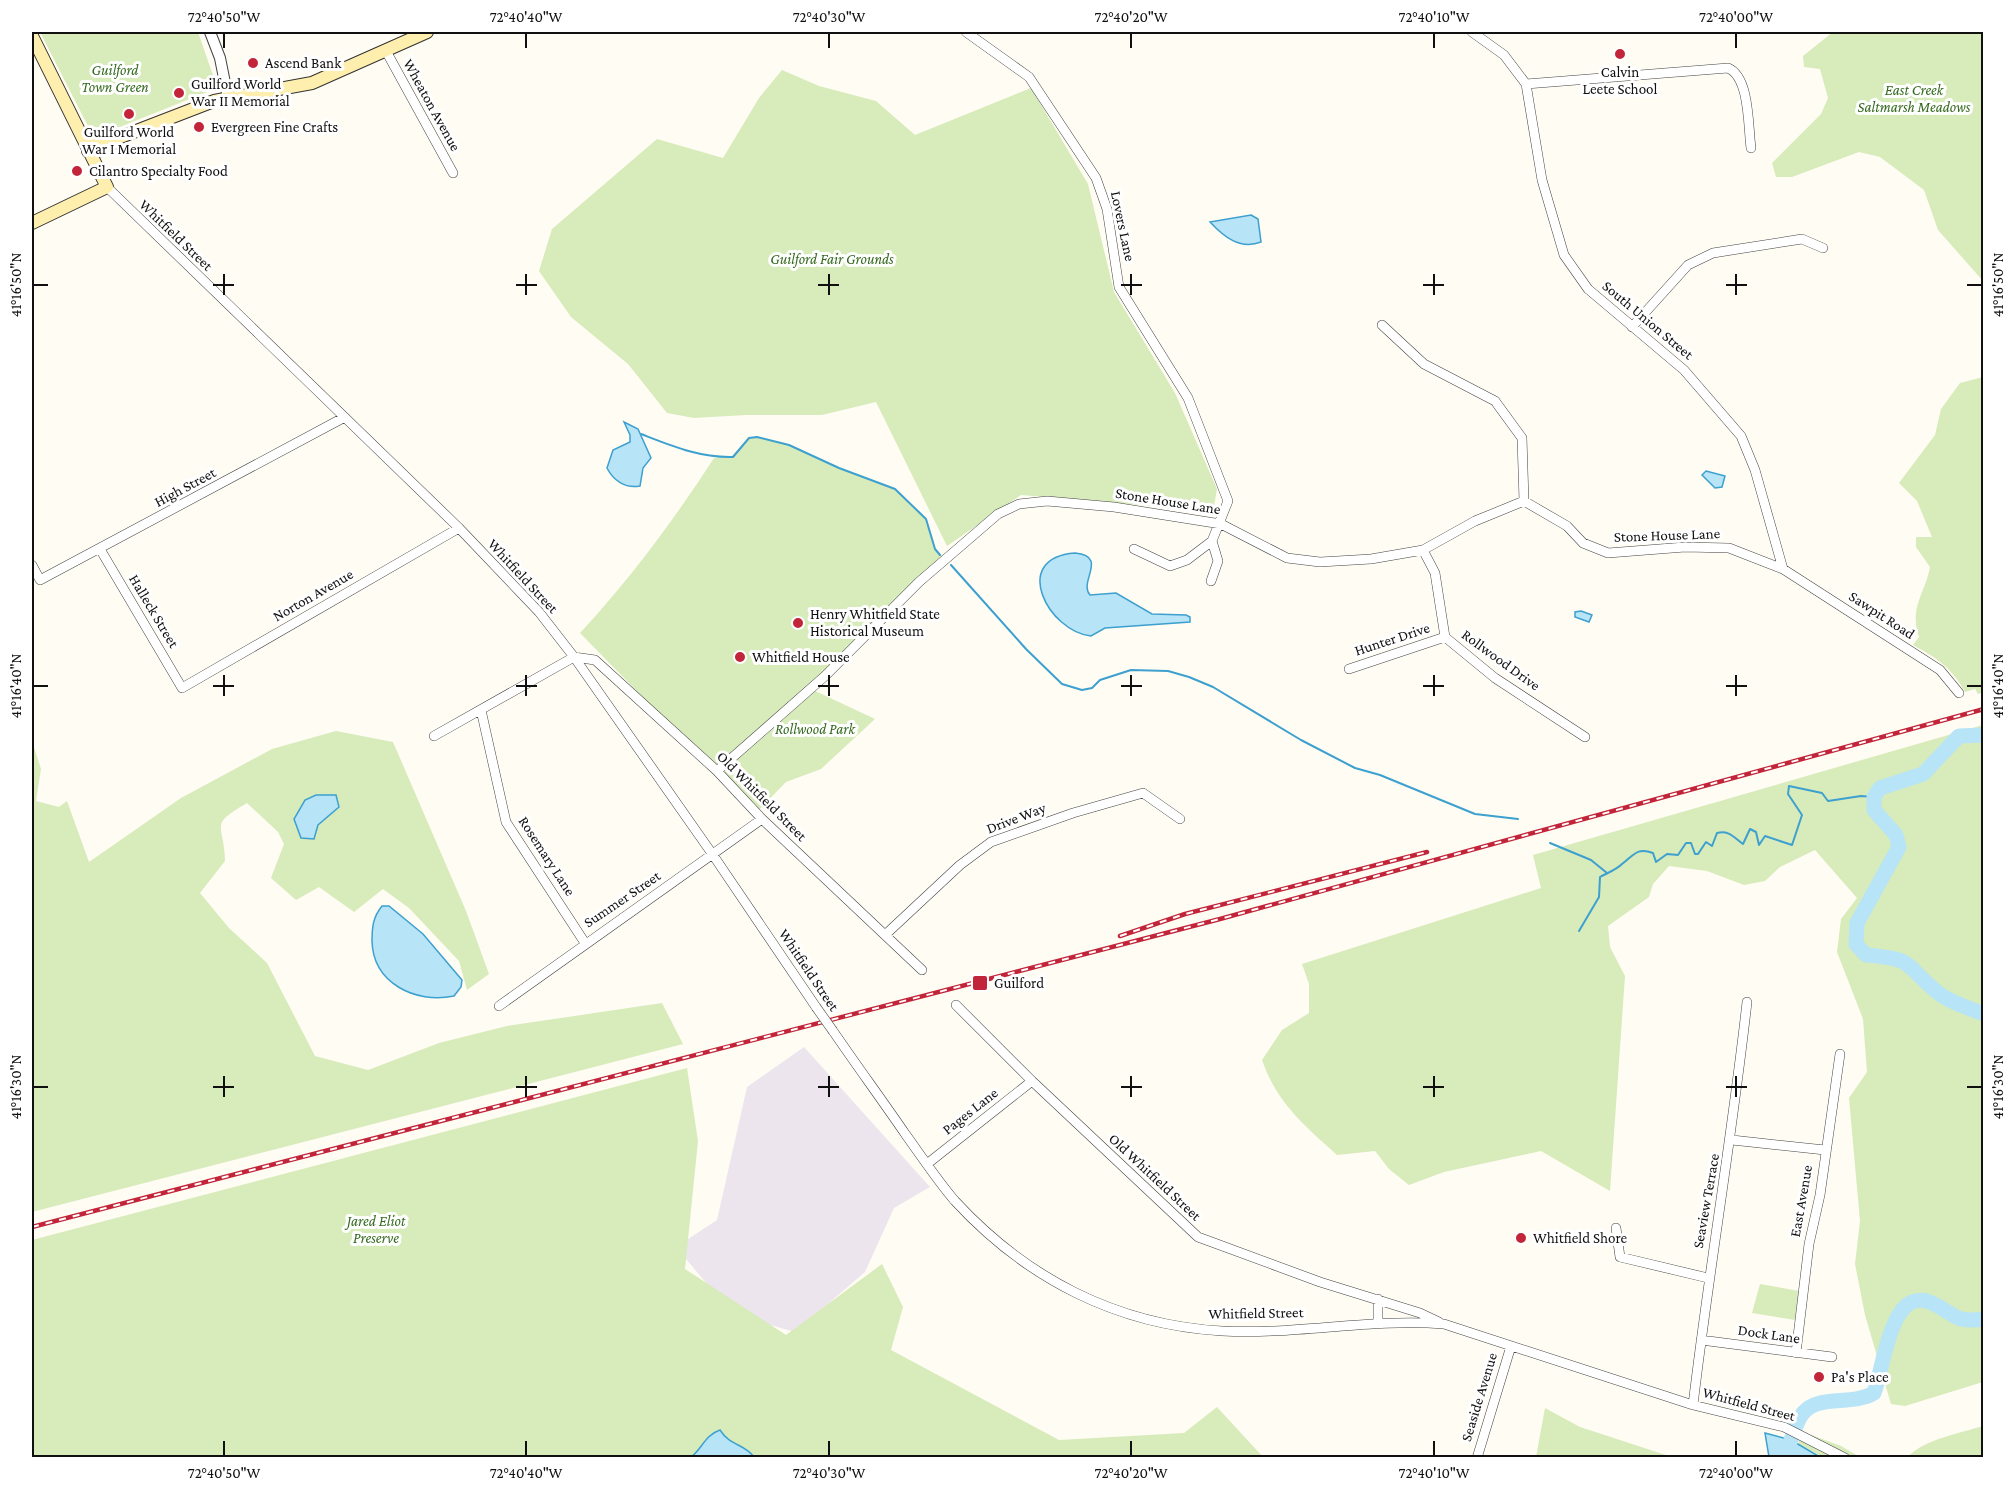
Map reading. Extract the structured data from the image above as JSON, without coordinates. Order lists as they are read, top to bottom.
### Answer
{
  "streets": {
    "main road": ["Whitfield Street"],
    "street": [
      "Wheaton Avenue",
      "Lovers Lane",
      "South Union Street",
      "High Street",
      "Stone House Lane",
      "Norton Avenue",
      "Halleck Street",
      "Sawpit Road",
      "Hunter Drive",
      "Rollwood Drive",
      "Old Whitfield Street",
      "Drive Way",
      "Rosemary Lane",
      "Summer Street",
      "Pages Lane",
      "Seaview Terrace",
      "East Avenue",
      "Dock Lane",
      "Seaside Avenue"
    ]
  },
  "crossings": [
    ["Lovers Lane", "Stone House Lane"],
    ["Whitfield Street", "High Street"],
    ["Whitfield Street", "Norton Avenue"],
    ["Whitfield Street", "Old Whitfield Street"],
    ["Whitfield Street", "Summer Street"],
    ["Whitfield Street", "Pages Lane"],
    ["Whitfield Street", "Seaview Terrace"],
    ["Whitfield Street", "Seaside Avenue"],
    ["South Union Street", "Stone House Lane"],
    ["South Union Street", "Sawpit Road"],
    ["High Street", "Halleck Street"],
    ["Stone House Lane", "Sawpit Road"],
    ["Stone House Lane", "Rollwood Drive"],
    ["Stone House Lane", "Old Whitfield Street"],
    ["Norton Avenue", "Halleck Street"],
    ["Hunter Drive", "Rollwood Drive"],
    ["Old Whitfield Street", "Drive Way"],
    ["Old Whitfield Street", "Summer Street"],
    ["Old Whitfield Street", "Pages Lane"],
    ["Rosemary Lane", "Summer Street"],
    ["Seaview Terrace", "Dock Lane"],
    ["East Avenue", "Dock Lane"]
  ],
  "parks": [
    "Guilford Town Green",
    "East Creek Saltmarsh Meadows",
    "Guilford Fair Grounds",
    "Rollwood Park",
    "Jared Eliot Preserve"
  ],
  "places": {
    "other": [
      "Calvin Leete School",
      "Ascend Bank",
      "Guilford World War II Memorial",
      "Guilford World War I Memorial",
      "Evergreen Fine Crafts",
      "Cilantro Specialty Food",
      "Henry Whitfield State Historical Museum",
      "Whitfield House",
      "Whitfield Shore",
      "Pa's Place"
    ],
    "transit": ["Guilford"]
  },
  "coordinates": [
    "72°40'50\"W",
    "72°40'40\"W",
    "72°40'30\"W",
    "72°40'20\"W",
    "72°40'10\"W",
    "72°40'00\"W",
    "41°16'50\"N",
    "41°16'40\"N",
    "41°16'30\"N"
  ]
}
